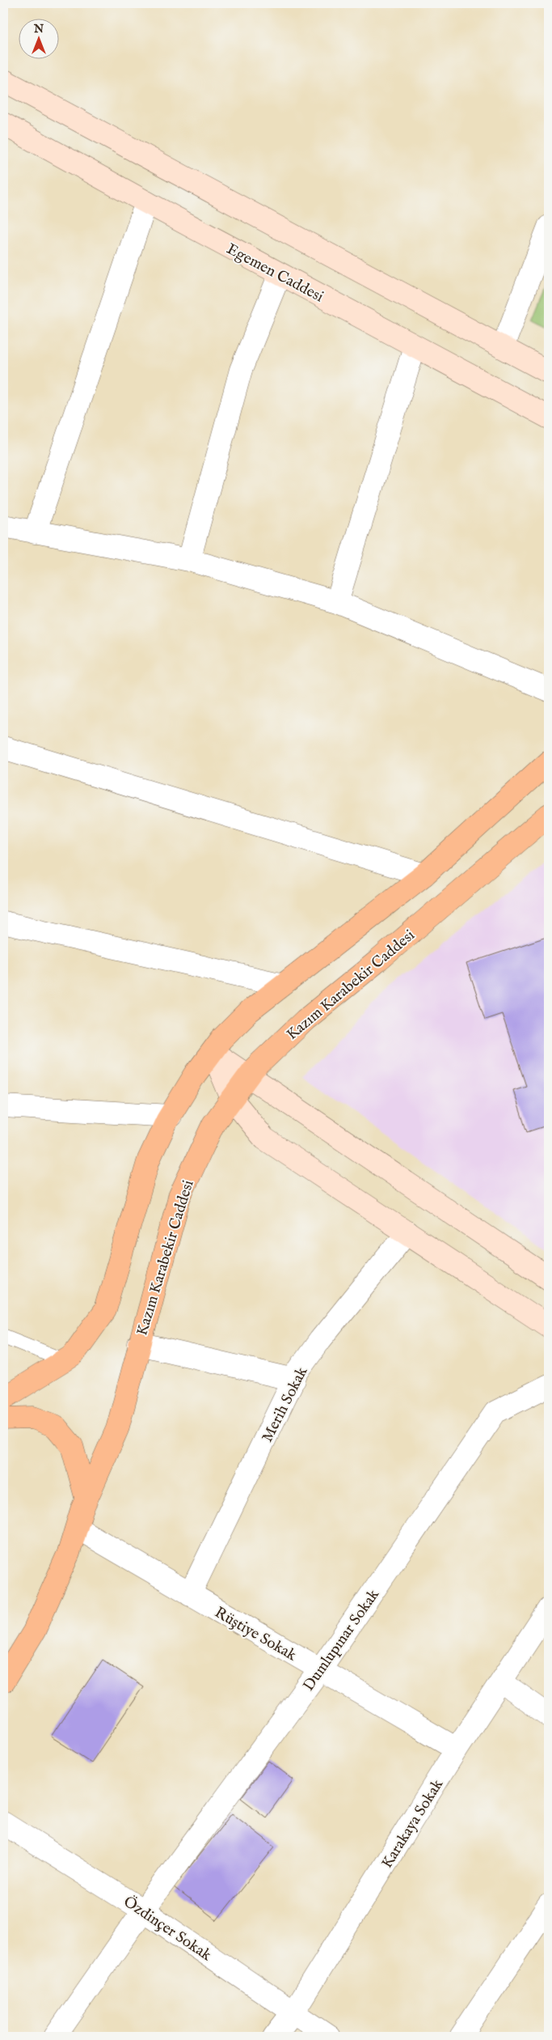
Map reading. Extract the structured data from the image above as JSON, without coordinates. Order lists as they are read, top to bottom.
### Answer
{
  "streets": {
    "main road": ["Kazım Karabekir Caddesi"],
    "street": [
      "Egemen Caddesi",
      "Merih Sokak",
      "Rüştiye Sokak",
      "Dumlupınar Sokak",
      "Karakaya Sokak",
      "Özdinçer Sokak"
    ]
  },
  "crossings": [
    ["Kazım Karabekir Caddesi", "Rüştiye Sokak"],
    ["Merih Sokak", "Rüştiye Sokak"],
    ["Rüştiye Sokak", "Dumlupınar Sokak"],
    ["Rüştiye Sokak", "Karakaya Sokak"],
    ["Dumlupınar Sokak", "Özdinçer Sokak"],
    ["Karakaya Sokak", "Özdinçer Sokak"]
  ],
  "north": "top"
}
